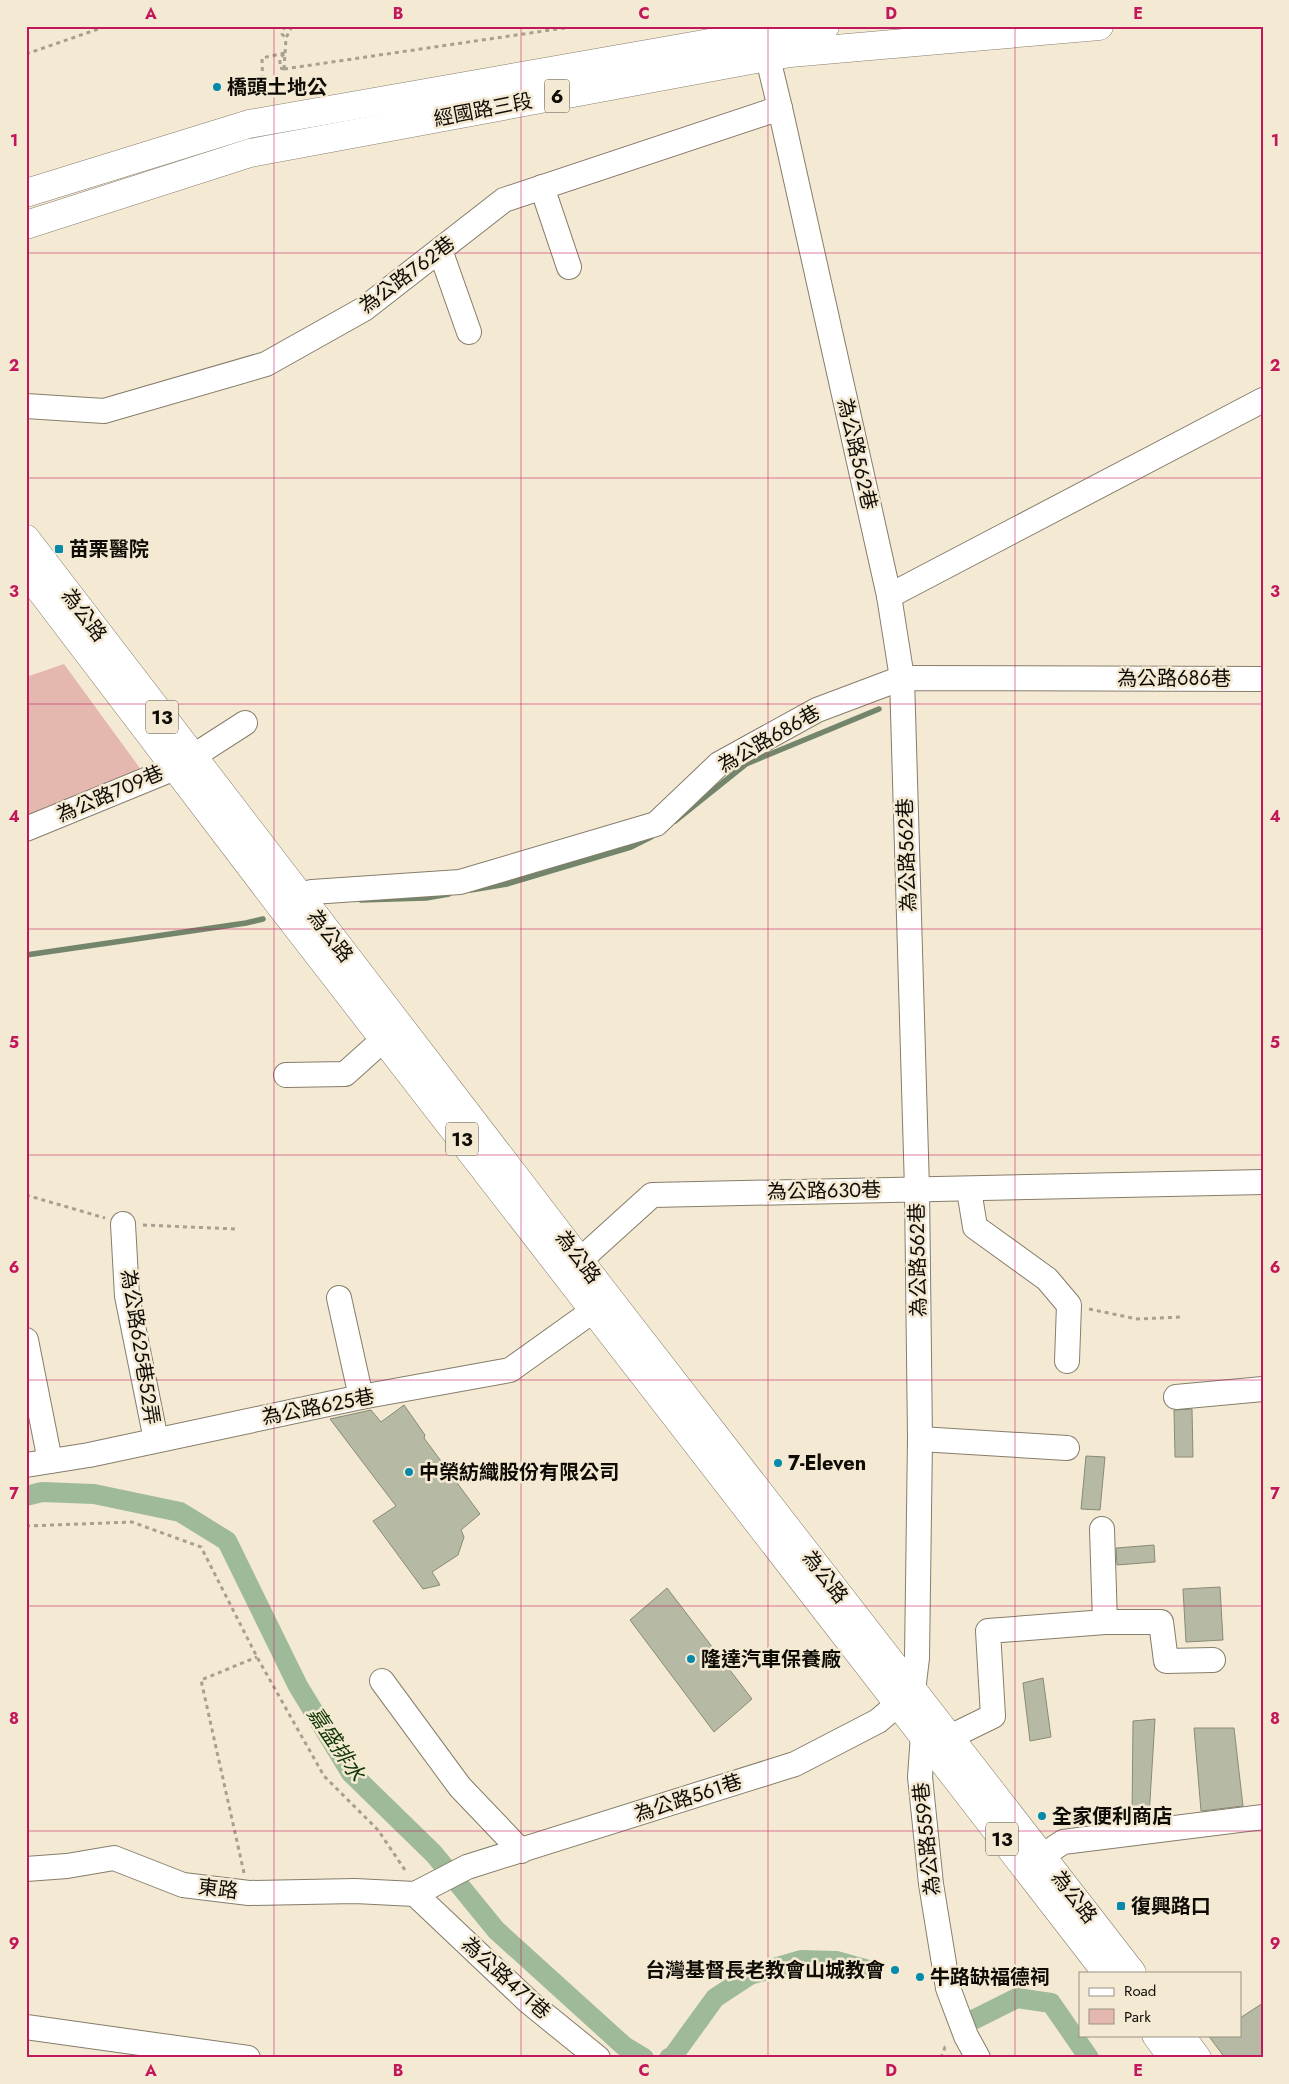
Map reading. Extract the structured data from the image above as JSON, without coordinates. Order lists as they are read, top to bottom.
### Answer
{
  "streets": {
    "main road": [
      "6",
      "經國路三段",
      "為公路",
      "13"
    ],
    "street": [
      "為公路762巷",
      "為公路562巷",
      "為公路686巷",
      "為公路709巷",
      "為公路630巷",
      "為公路625巷52弄",
      "為公路625巷",
      "為公路561巷",
      "為公路559巷",
      "東路",
      "為公路471巷"
    ]
  },
  "crossings": [
    ["經國路三段", "為公路562巷"],
    ["為公路762巷", "為公路562巷"],
    ["為公路562巷", "為公路"],
    ["為公路562巷", "為公路686巷"],
    ["為公路562巷", "為公路630巷"],
    ["為公路562巷", "為公路561巷"],
    ["為公路", "為公路686巷"],
    ["為公路", "為公路709巷"],
    ["為公路", "為公路630巷"],
    ["為公路", "為公路625巷"],
    ["為公路", "為公路561巷"],
    ["為公路", "為公路559巷"],
    ["為公路625巷52弄", "為公路625巷"],
    ["為公路561巷", "東路"],
    ["為公路561巷", "為公路471巷"],
    ["東路", "為公路471巷"]
  ],
  "water": ["嘉盛排水"],
  "places": {
    "other": [
      "橋頭土地公",
      "7-Eleven",
      "中榮紡織股份有限公司",
      "隆達汽車保養廠",
      "全家便利商店",
      "台灣基督長老教會山城教會",
      "牛路缺福德祠"
    ],
    "transit": ["苗栗醫院", "復興路口"]
  },
  "legend": ["Road", "Park"],
  "grid": {
    "columns": [
      "A",
      "B",
      "C",
      "D",
      "E"
    ],
    "rows": [
      "1",
      "2",
      "3",
      "4",
      "5",
      "6",
      "7",
      "8",
      "9"
    ]
  }
}
